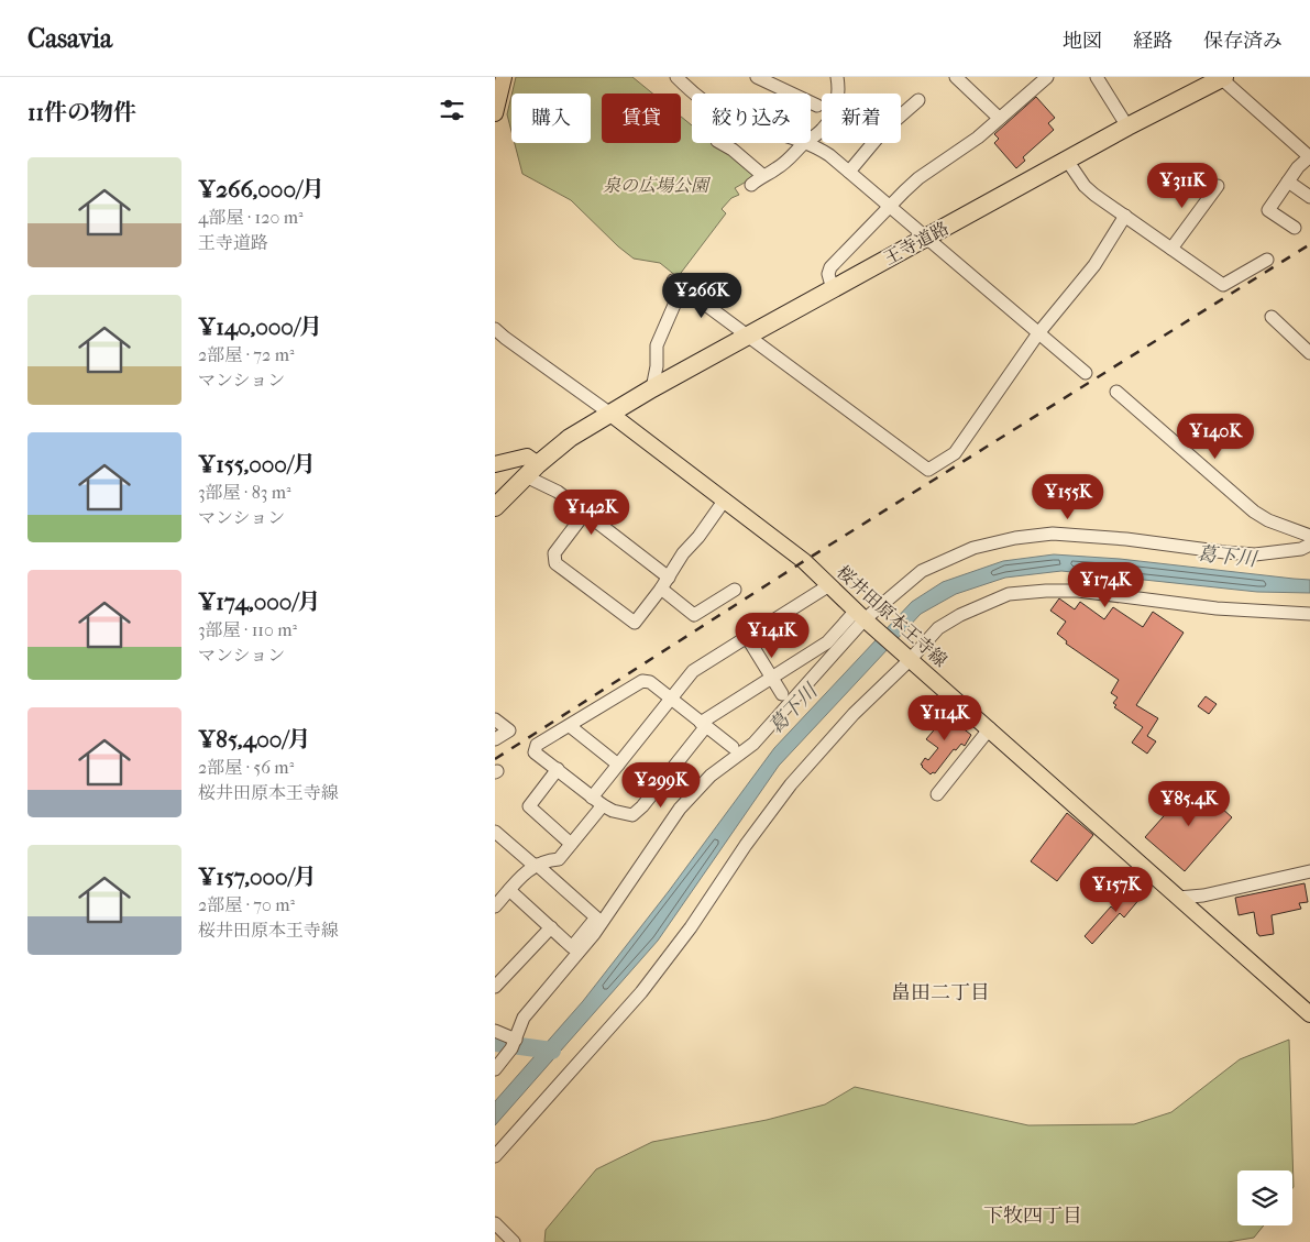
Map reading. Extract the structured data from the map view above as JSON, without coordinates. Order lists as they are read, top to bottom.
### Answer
{
  "streets": {
    "highway": ["王寺道路"],
    "main road": ["桜井田原本王寺線"]
  },
  "crossings": [
    ["王寺道路", "桜井田原本王寺線"]
  ],
  "districts": ["畠田二丁目", "下牧四丁目"],
  "water": ["葛下川"],
  "parks": ["泉の広場公園"],
  "page": {
    "header": "Casavia",
    "nav": ["地図", "経路", "保存済み"],
    "heading": "11件の物件",
    "chip": [
      "購入",
      "賃貸",
      "絞り込み",
      "新着"
    ],
    "list": [
      {
        "name": "¥266,000/月",
        "note": "4部屋 · 120 m² · 王寺道路"
      },
      {
        "name": "¥140,000/月",
        "note": "2部屋 · 72 m² · マンション"
      },
      {
        "name": "¥155,000/月",
        "note": "3部屋 · 83 m² · マンション"
      },
      {
        "name": "¥174,000/月",
        "note": "3部屋 · 110 m² · マンション"
      },
      {
        "name": "¥85,400/月",
        "note": "2部屋 · 56 m² · 桜井田原本王寺線"
      },
      {
        "name": "¥157,000/月",
        "note": "2部屋 · 70 m² · 桜井田原本王寺線"
      }
    ],
    "price": [
      "¥311K",
      "¥266K",
      "¥140K",
      "¥155K",
      "¥142K",
      "¥174K",
      "¥141K",
      "¥114K",
      "¥299K",
      "¥85.4K",
      "¥157K"
    ]
  }
}
